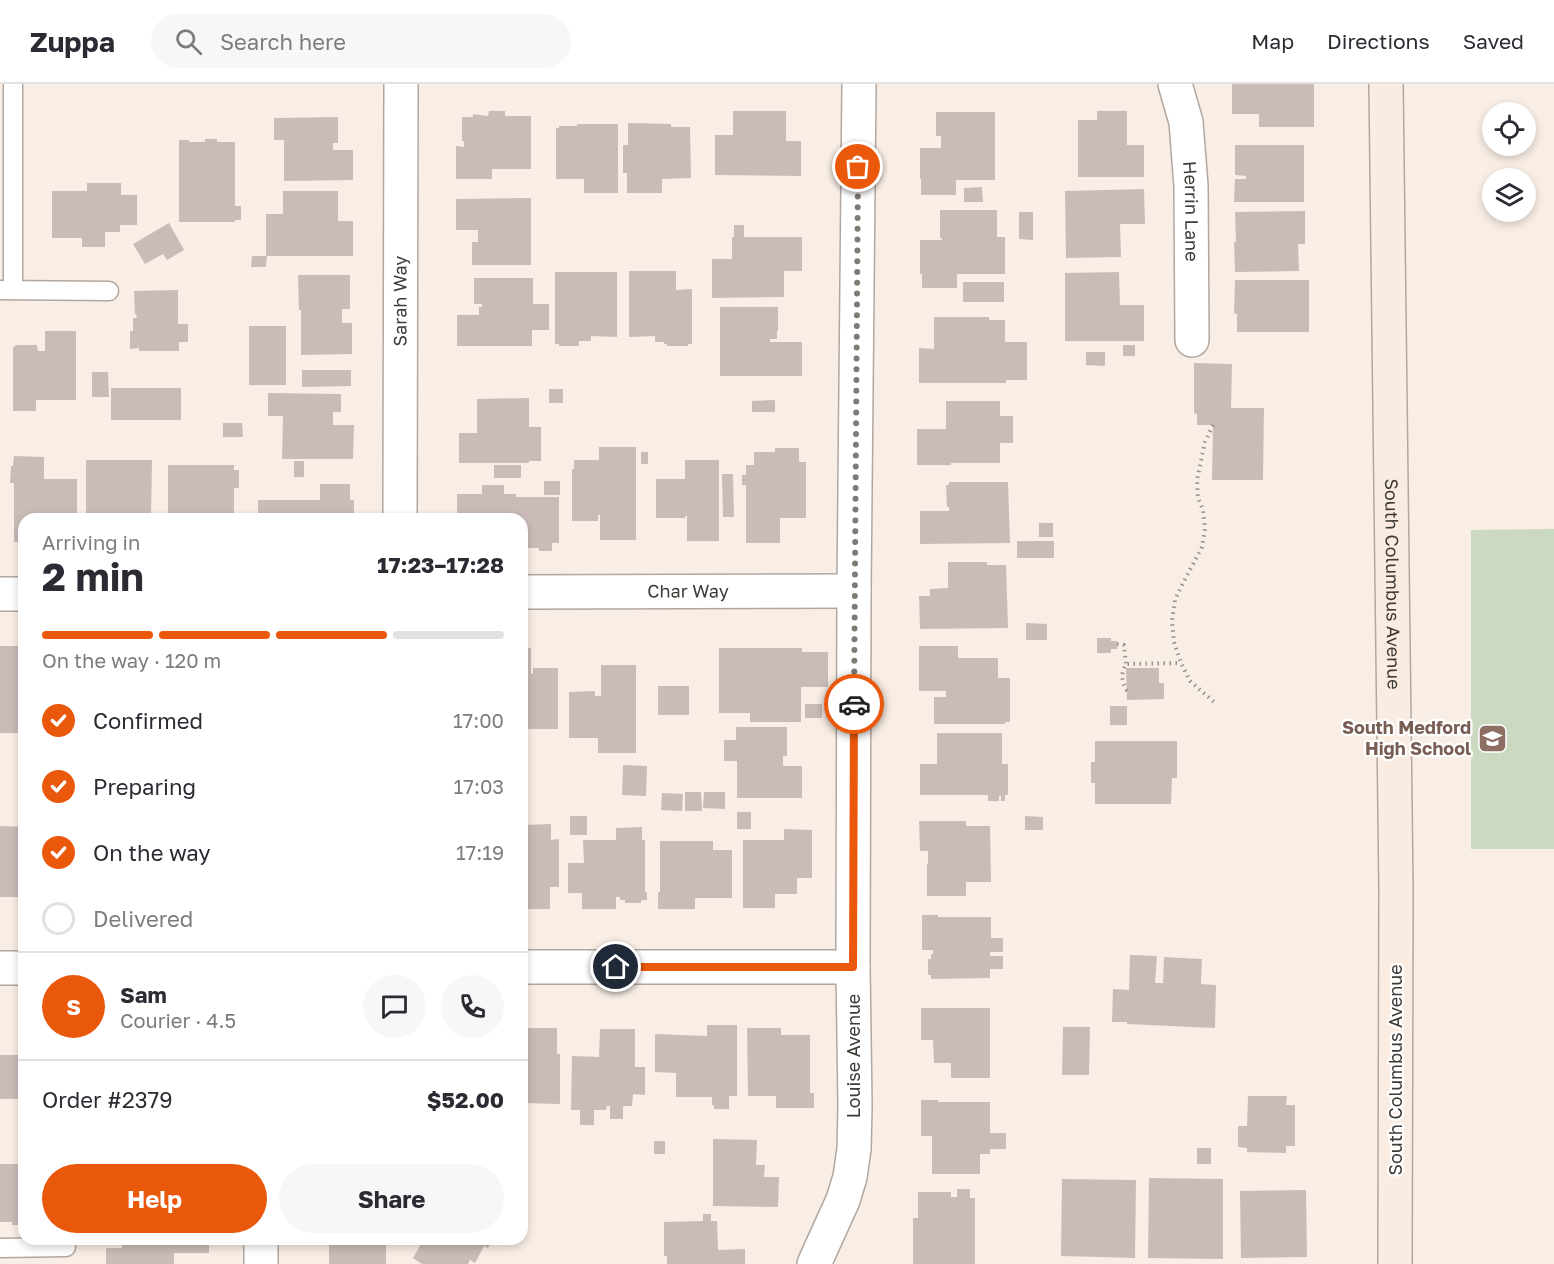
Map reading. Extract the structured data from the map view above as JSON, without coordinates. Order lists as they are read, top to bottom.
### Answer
{
  "streets": {
    "main road": ["South Columbus Avenue"],
    "street": [
      "Herrin Lane",
      "Sarah Way",
      "Char Way",
      "Louise Avenue"
    ]
  },
  "crossings": [
    ["Char Way", "Louise Avenue"]
  ],
  "places": {
    "school or university": ["South Medford High School"]
  },
  "page": {
    "header": "Zuppa",
    "search": "Search here",
    "nav": ["Map", "Directions", "Saved"],
    "heading": ["2 min", "Arriving in", "17:23–17:28"],
    "panel": [
      "Sam",
      "Courier · 4.5",
      "Order #2379",
      "$52.00"
    ],
    "bar": "On the way · 120 m",
    "list": [
      ["Confirmed", "17:00"],
      ["Preparing", "17:03"],
      ["On the way", "17:19"],
      "Delivered"
    ],
    "round": "S",
    "buttons": ["Help", "Share"]
  }
}
